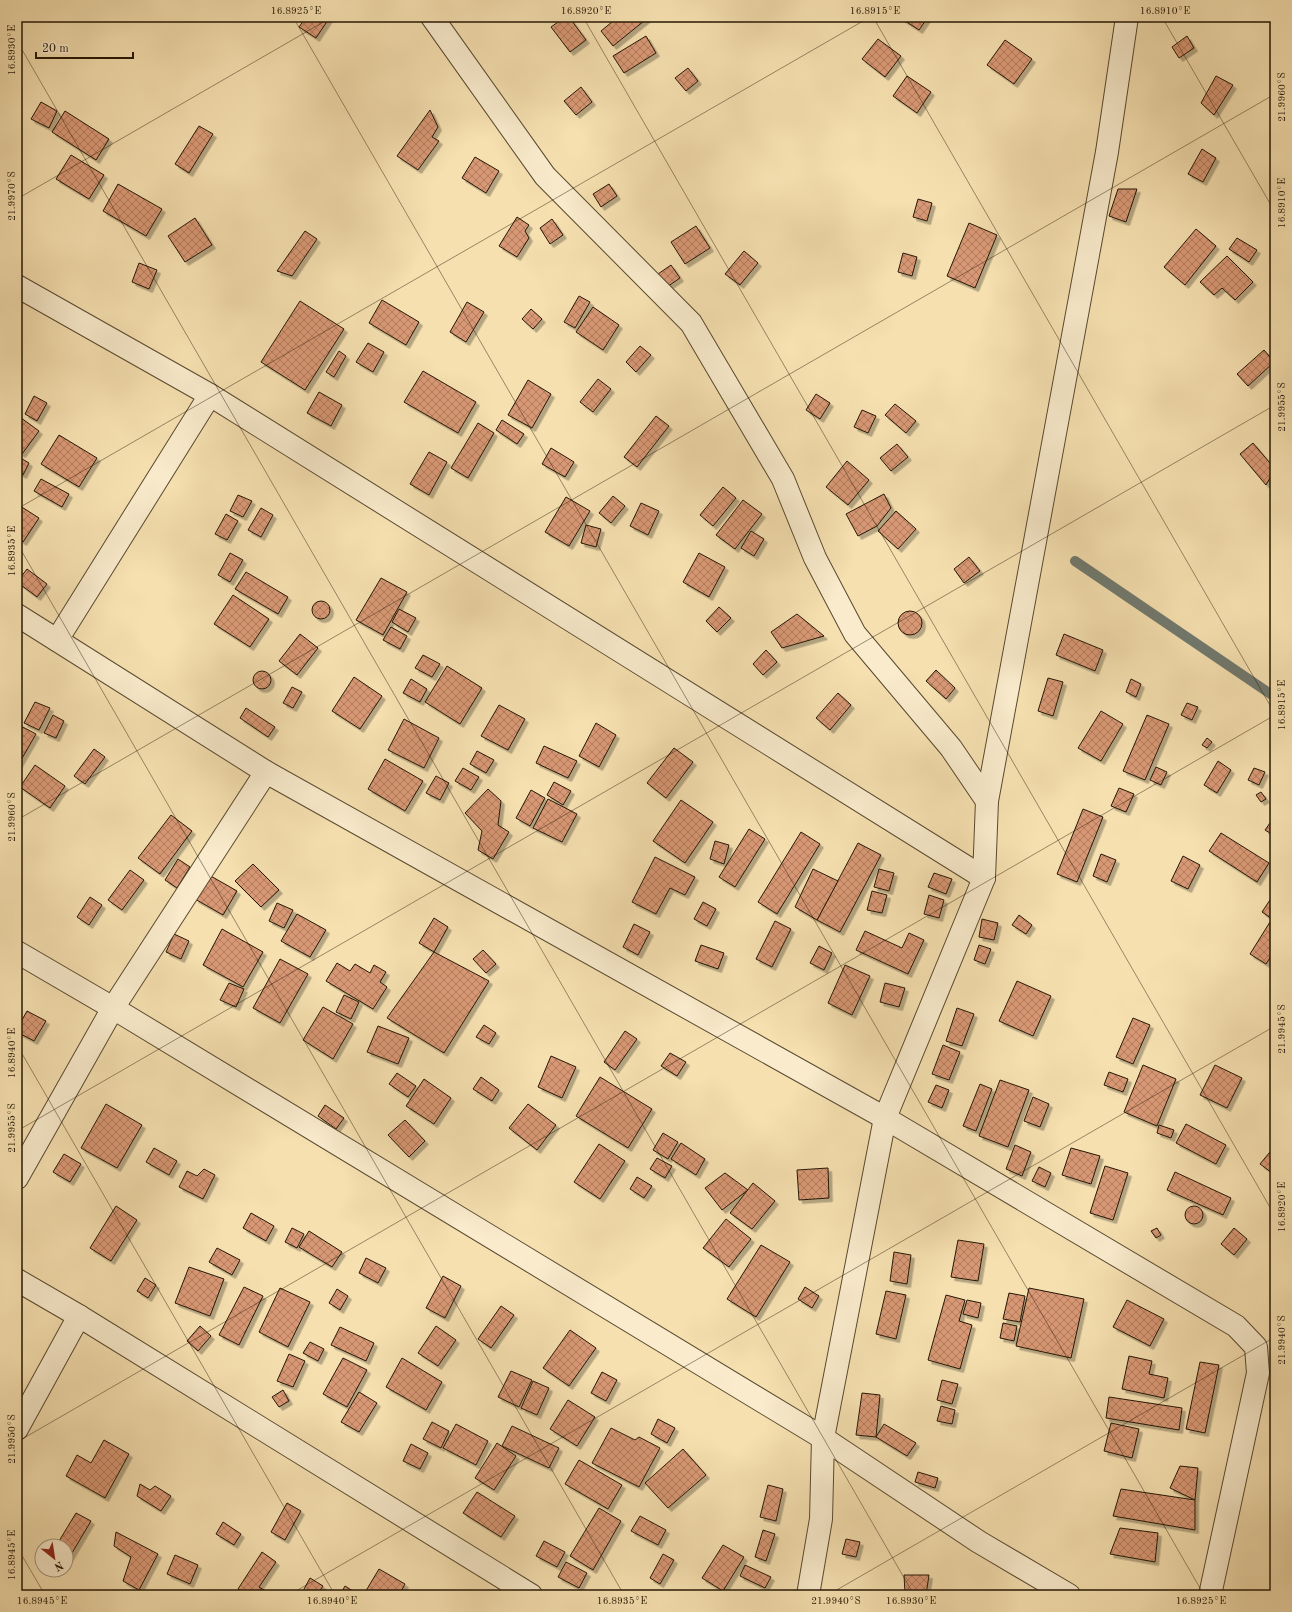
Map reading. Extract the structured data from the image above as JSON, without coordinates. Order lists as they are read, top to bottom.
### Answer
{
  "scale_bar": "20 m",
  "north": "bottom right",
  "coordinates": [
    "16.8925°E",
    "16.8920°E",
    "16.8915°E",
    "16.8910°E",
    "16.8930°E",
    "21.9960°S",
    "21.9970°S",
    "21.9955°S",
    "16.8935°E",
    "21.9945°S",
    "16.8940°E",
    "21.9940°S",
    "21.9950°S",
    "16.8945°E"
  ]
}
